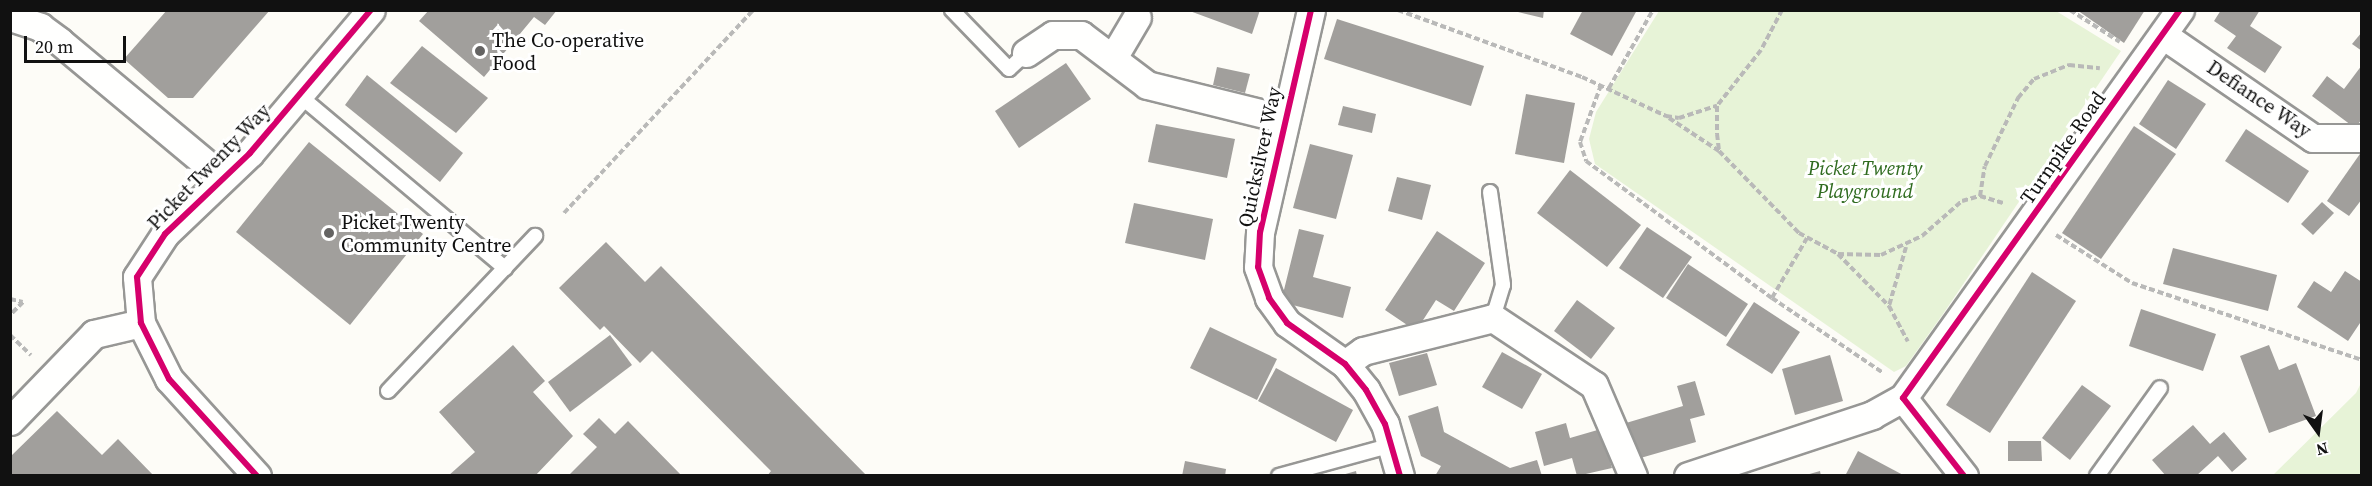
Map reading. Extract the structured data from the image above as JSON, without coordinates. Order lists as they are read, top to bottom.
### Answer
{
  "streets": {
    "street": [
      "Defiance Way",
      "Turnpike Road",
      "Quicksilver Way",
      "Picket Twenty Way"
    ]
  },
  "crossings": [
    ["Defiance Way", "Turnpike Road"]
  ],
  "parks": ["Picket Twenty Playground"],
  "places": ["The Co-operative Food", "Picket Twenty Community Centre"],
  "scale_bar": "20 m",
  "north": "bottom"
}
